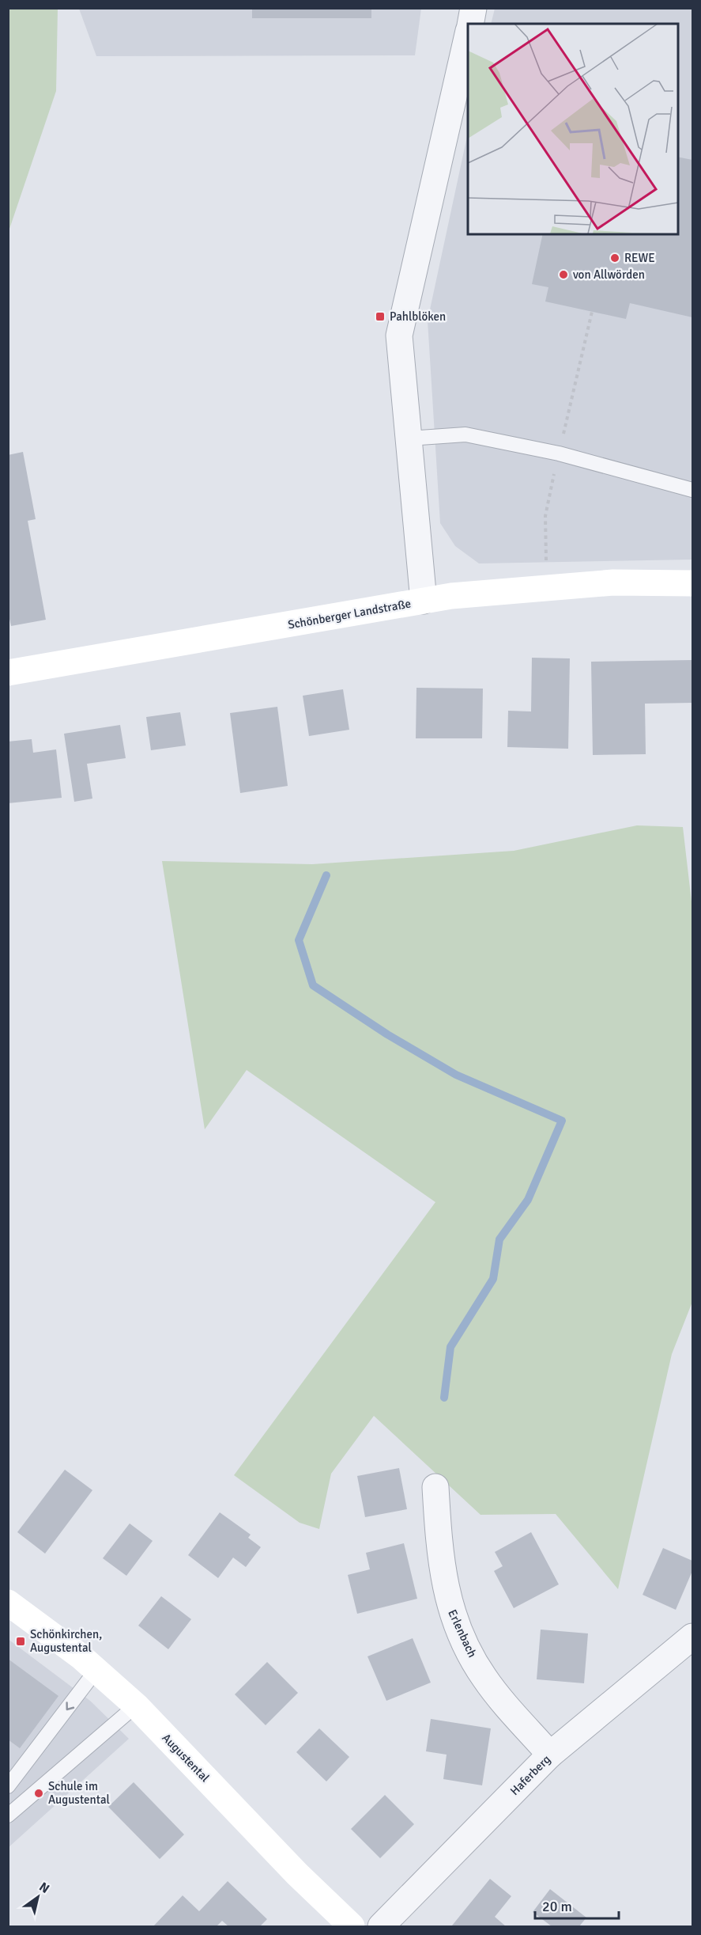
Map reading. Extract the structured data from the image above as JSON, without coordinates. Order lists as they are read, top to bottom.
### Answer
{
  "streets": {
    "main road": ["Schönberger Landstraße", "Augustental"],
    "street": ["Erlenbach", "Haferberg"]
  },
  "crossings": [
    ["Erlenbach", "Haferberg"]
  ],
  "places": {
    "other": ["REWE", "von Allwörden", "Schule im Augustental"],
    "transit": ["Pahlblöken", "Schönkirchen, Augustental"]
  },
  "scale_bar": "20 m",
  "north": "top right"
}
